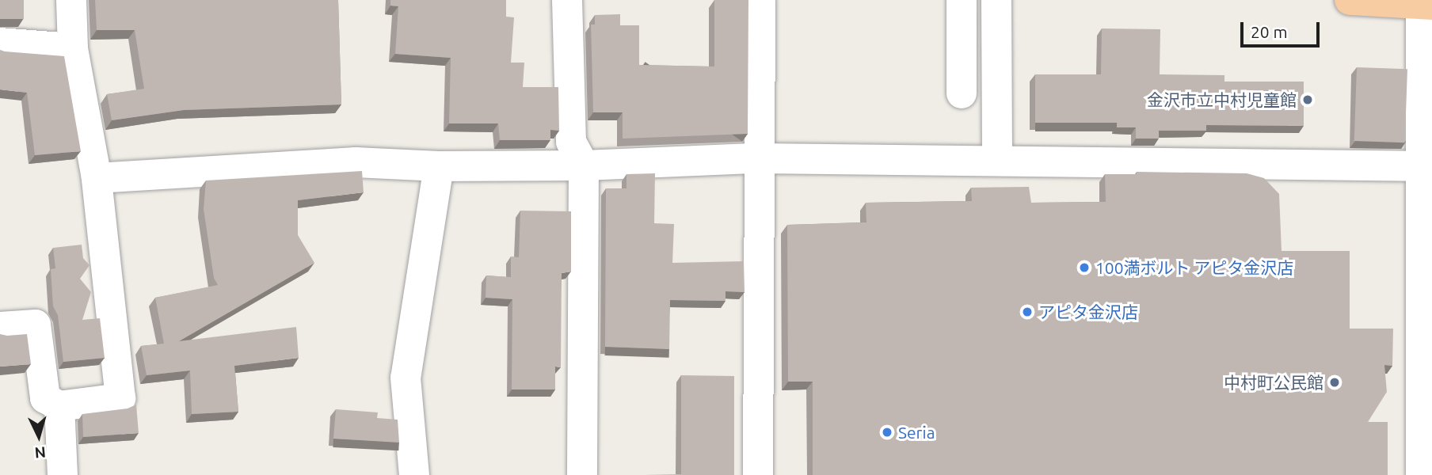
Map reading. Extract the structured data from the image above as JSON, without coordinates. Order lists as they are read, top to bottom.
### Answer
{
  "places": [
    "金沢市立中村児童館",
    "100満ボルト アピタ金沢店",
    "アピタ金沢店",
    "中村町公民館",
    "Seria"
  ],
  "scale_bar": "20 m",
  "north": "bottom"
}
